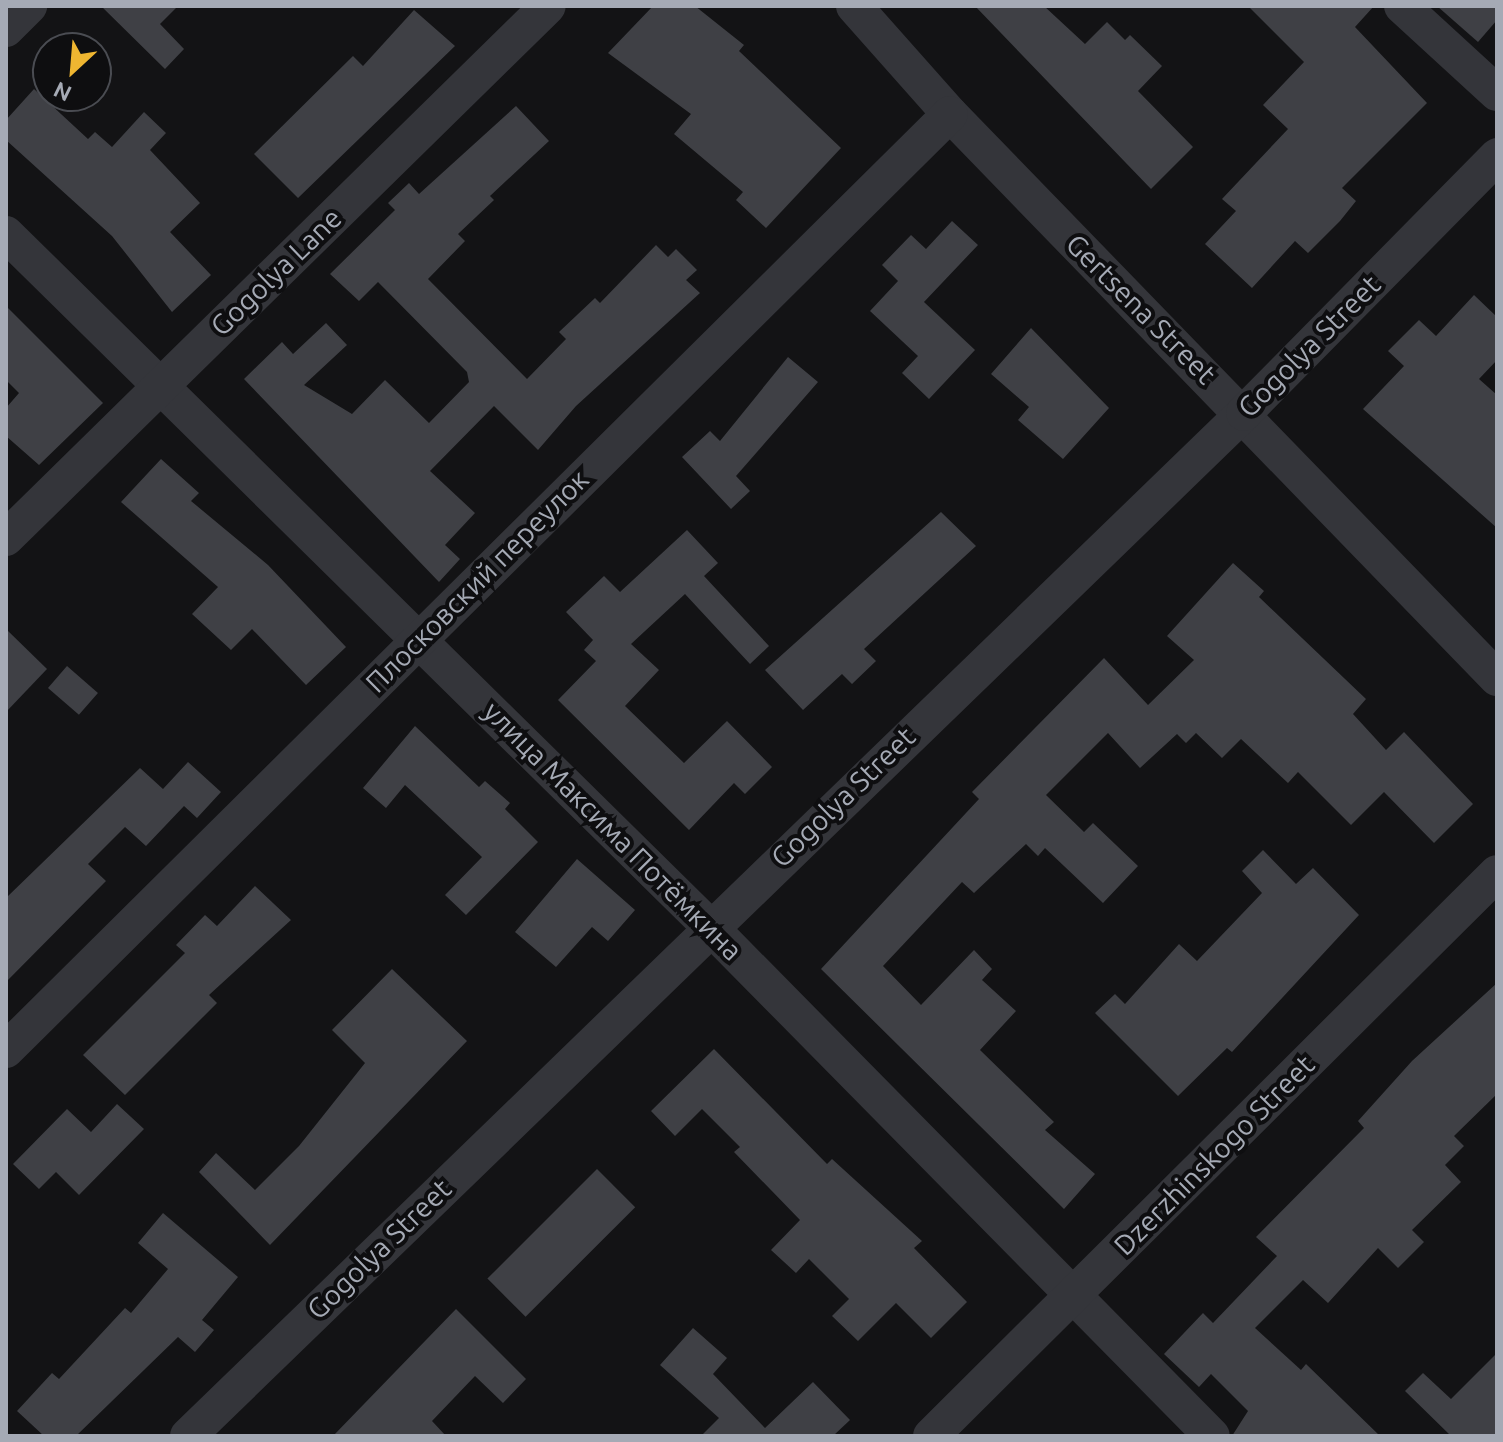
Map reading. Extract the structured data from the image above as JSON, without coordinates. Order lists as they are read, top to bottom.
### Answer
{
  "streets": {
    "street": [
      "Gogolya Lane",
      "Gertsena Street",
      "Gogolya Street",
      "Плосковский переулок",
      "улица Максима Потёмкина",
      "Dzerzhinskogo Street"
    ]
  },
  "crossings": [
    ["Gogolya Lane", "улица Максима Потёмкина"],
    ["Gertsena Street", "Gogolya Street"],
    ["Gertsena Street", "Плосковский переулок"],
    ["Gogolya Street", "улица Максима Потёмкина"],
    ["Плосковский переулок", "улица Максима Потёмкина"],
    ["улица Максима Потёмкина", "Dzerzhinskogo Street"]
  ],
  "north": "bottom left"
}
